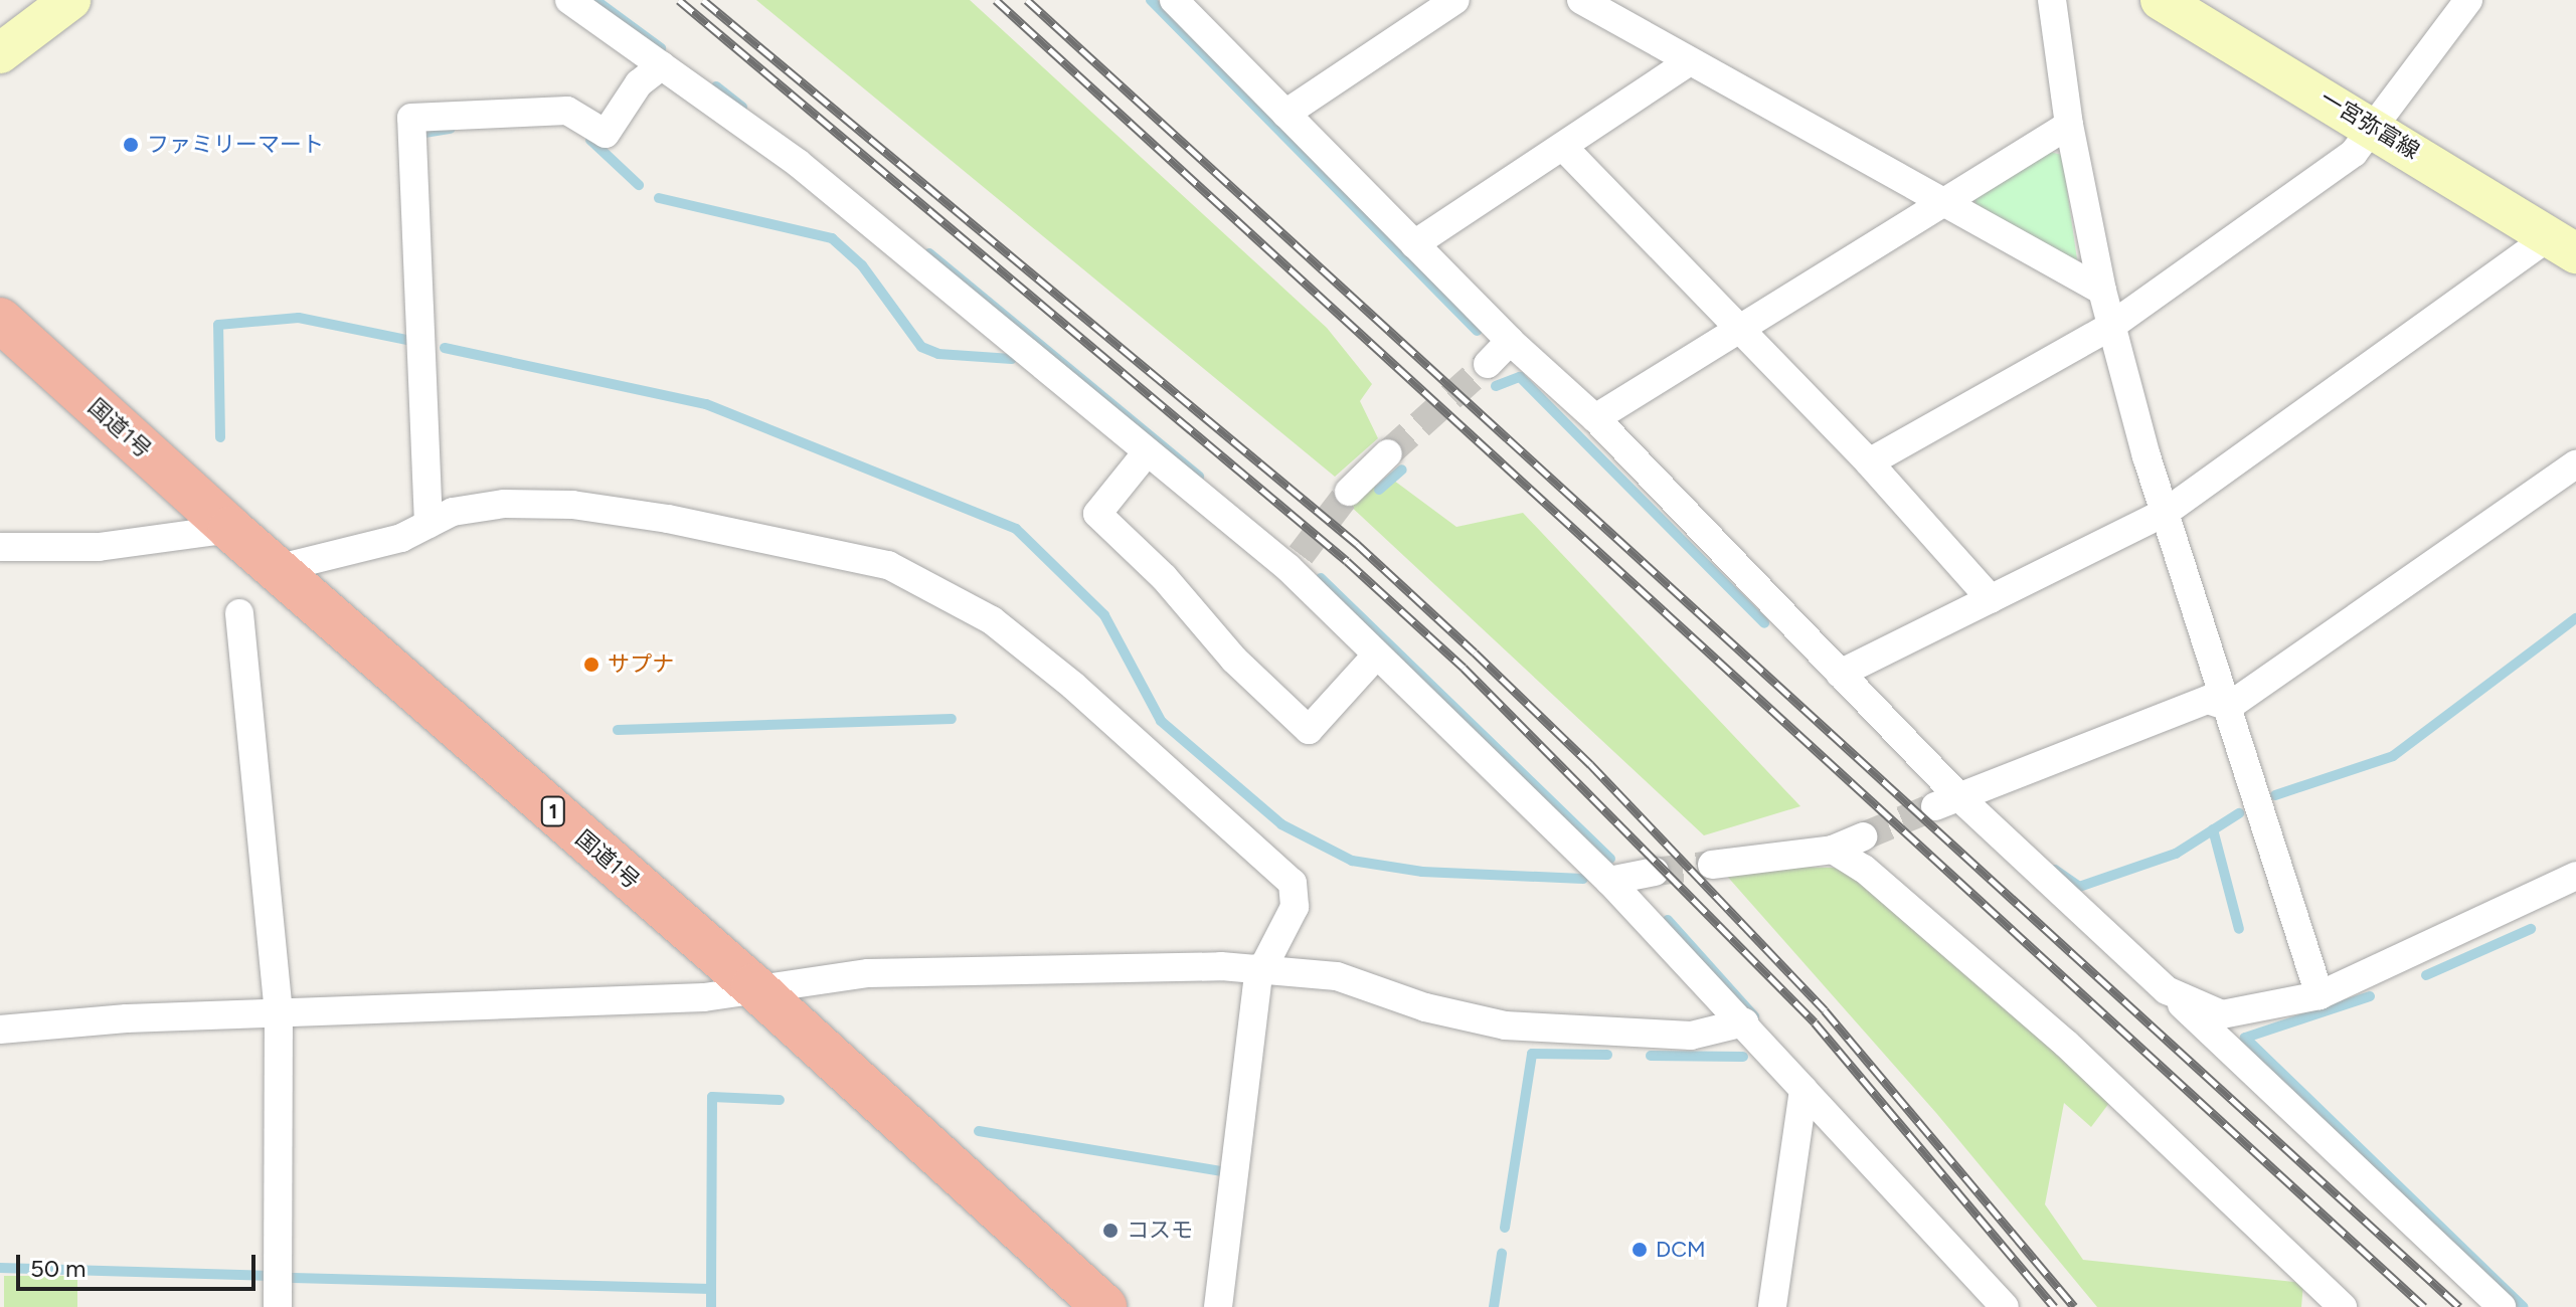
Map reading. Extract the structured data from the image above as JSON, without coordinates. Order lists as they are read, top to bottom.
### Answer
{
  "streets": {
    "highway": ["国道1号", "1"],
    "main road": ["一宮弥富線"]
  },
  "places": [
    "ファミリーマート",
    "サプナ",
    "コスモ",
    "DCM"
  ],
  "scale_bar": "50 m"
}
